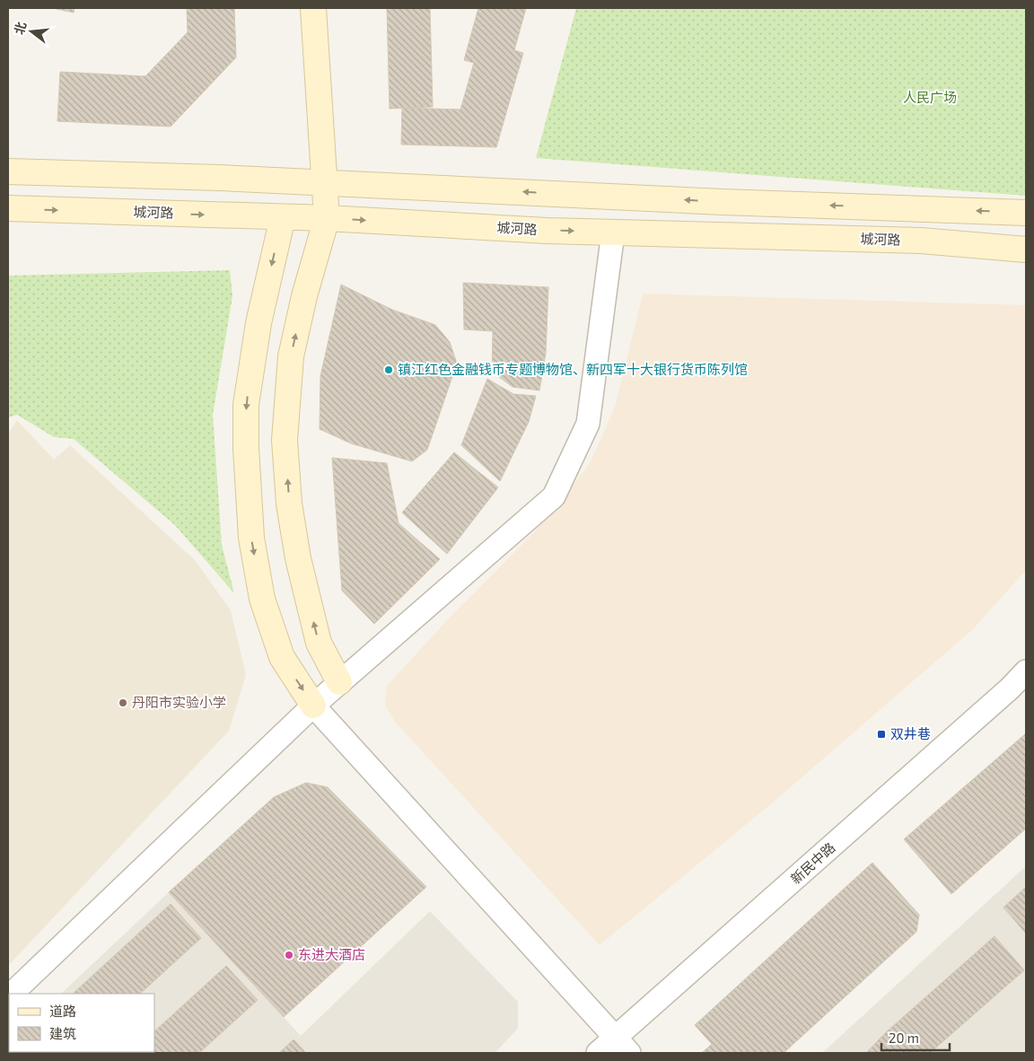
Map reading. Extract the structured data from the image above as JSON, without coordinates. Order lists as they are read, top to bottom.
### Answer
{
  "streets": {
    "main road": ["城河路"],
    "street": ["新民中路"]
  },
  "parks": ["人民广场"],
  "places": {
    "other": ["镇江红色金融钱币专题博物馆、新四军十大银行货币陈列馆", "丹阳市实验小学", "东进大酒店"],
    "transit": ["双井巷"]
  },
  "legend": ["道路", "建筑"],
  "scale_bar": "20 m",
  "north": "left"
}
